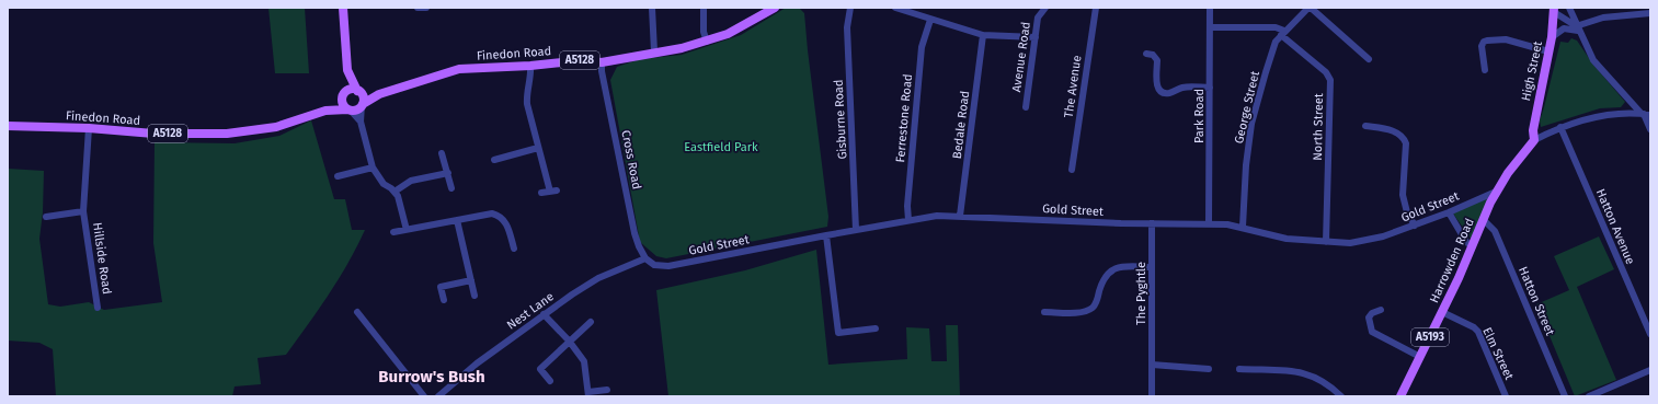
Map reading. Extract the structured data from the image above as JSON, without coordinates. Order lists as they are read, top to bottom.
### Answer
{
  "streets": {
    "main road": [
      "Finedon Road",
      "A5128",
      "High Street",
      "Harrowden Road",
      "A5193"
    ],
    "street": [
      "Avenue Road",
      "The Avenue",
      "George Street",
      "Park Road",
      "Ferrestone Road",
      "Gisburne Road",
      "Bedale Road",
      "North Street",
      "Cross Road",
      "Gold Street",
      "Hatton Avenue",
      "Hillside Road",
      "The Pyghtle",
      "Hatton Street",
      "Nest Lane",
      "Elm Street"
    ]
  },
  "crossings": [
    ["Finedon Road", "Cross Road"],
    ["Finedon Road", "Hillside Road"],
    ["High Street", "Harrowden Road"],
    ["George Street", "North Street"],
    ["George Street", "Gold Street"],
    ["Park Road", "Gold Street"],
    ["Ferrestone Road", "Gold Street"],
    ["Gisburne Road", "Gold Street"],
    ["Bedale Road", "Gold Street"],
    ["North Street", "Gold Street"],
    ["Cross Road", "Gold Street"],
    ["Cross Road", "Nest Lane"],
    ["Gold Street", "Harrowden Road"],
    ["Gold Street", "The Pyghtle"],
    ["Gold Street", "Nest Lane"],
    ["Harrowden Road", "Hatton Street"],
    ["Harrowden Road", "Elm Street"]
  ],
  "districts": ["Burrow's Bush"],
  "parks": ["Eastfield Park"]
}
